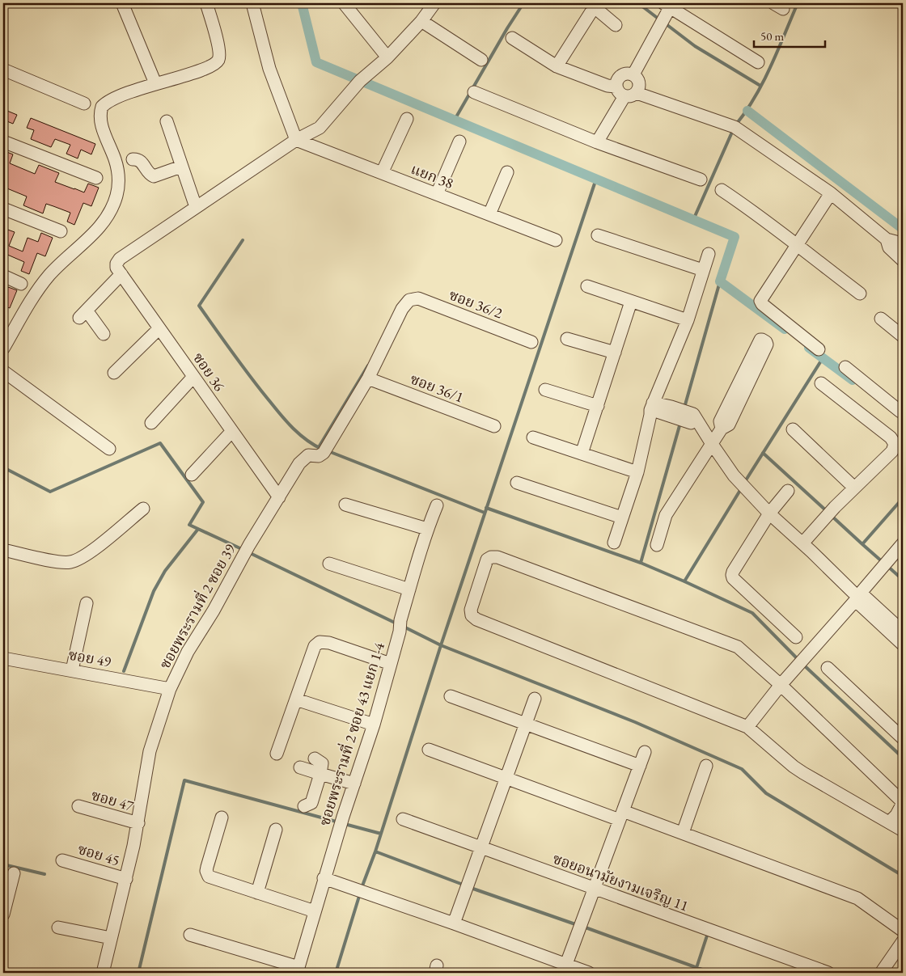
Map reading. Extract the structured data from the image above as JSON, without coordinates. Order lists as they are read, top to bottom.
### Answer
{
  "streets": {
    "street": [
      "แยก 38",
      "ซอย 36/2",
      "ซอย 36",
      "ซอย 36/1",
      "ซอยพระรามที่ 2 ซอย 39",
      "ซอย 49",
      "ซอยพระรามที่ 2 ซอย 43 แยก 1-4",
      "ซอย 47",
      "ซอย 45",
      "ซอยอนามัยงามเจริญ 11"
    ]
  },
  "crossings": [
    ["ซอย 36/2", "ซอยพระรามที่ 2 ซอย 39"],
    ["ซอย 36", "ซอยพระรามที่ 2 ซอย 39"],
    ["ซอย 36/1", "ซอยพระรามที่ 2 ซอย 39"],
    ["ซอยพระรามที่ 2 ซอย 39", "ซอย 49"],
    ["ซอยพระรามที่ 2 ซอย 39", "ซอย 47"],
    ["ซอยพระรามที่ 2 ซอย 39", "ซอย 45"]
  ],
  "scale_bar": "50 m"
}
